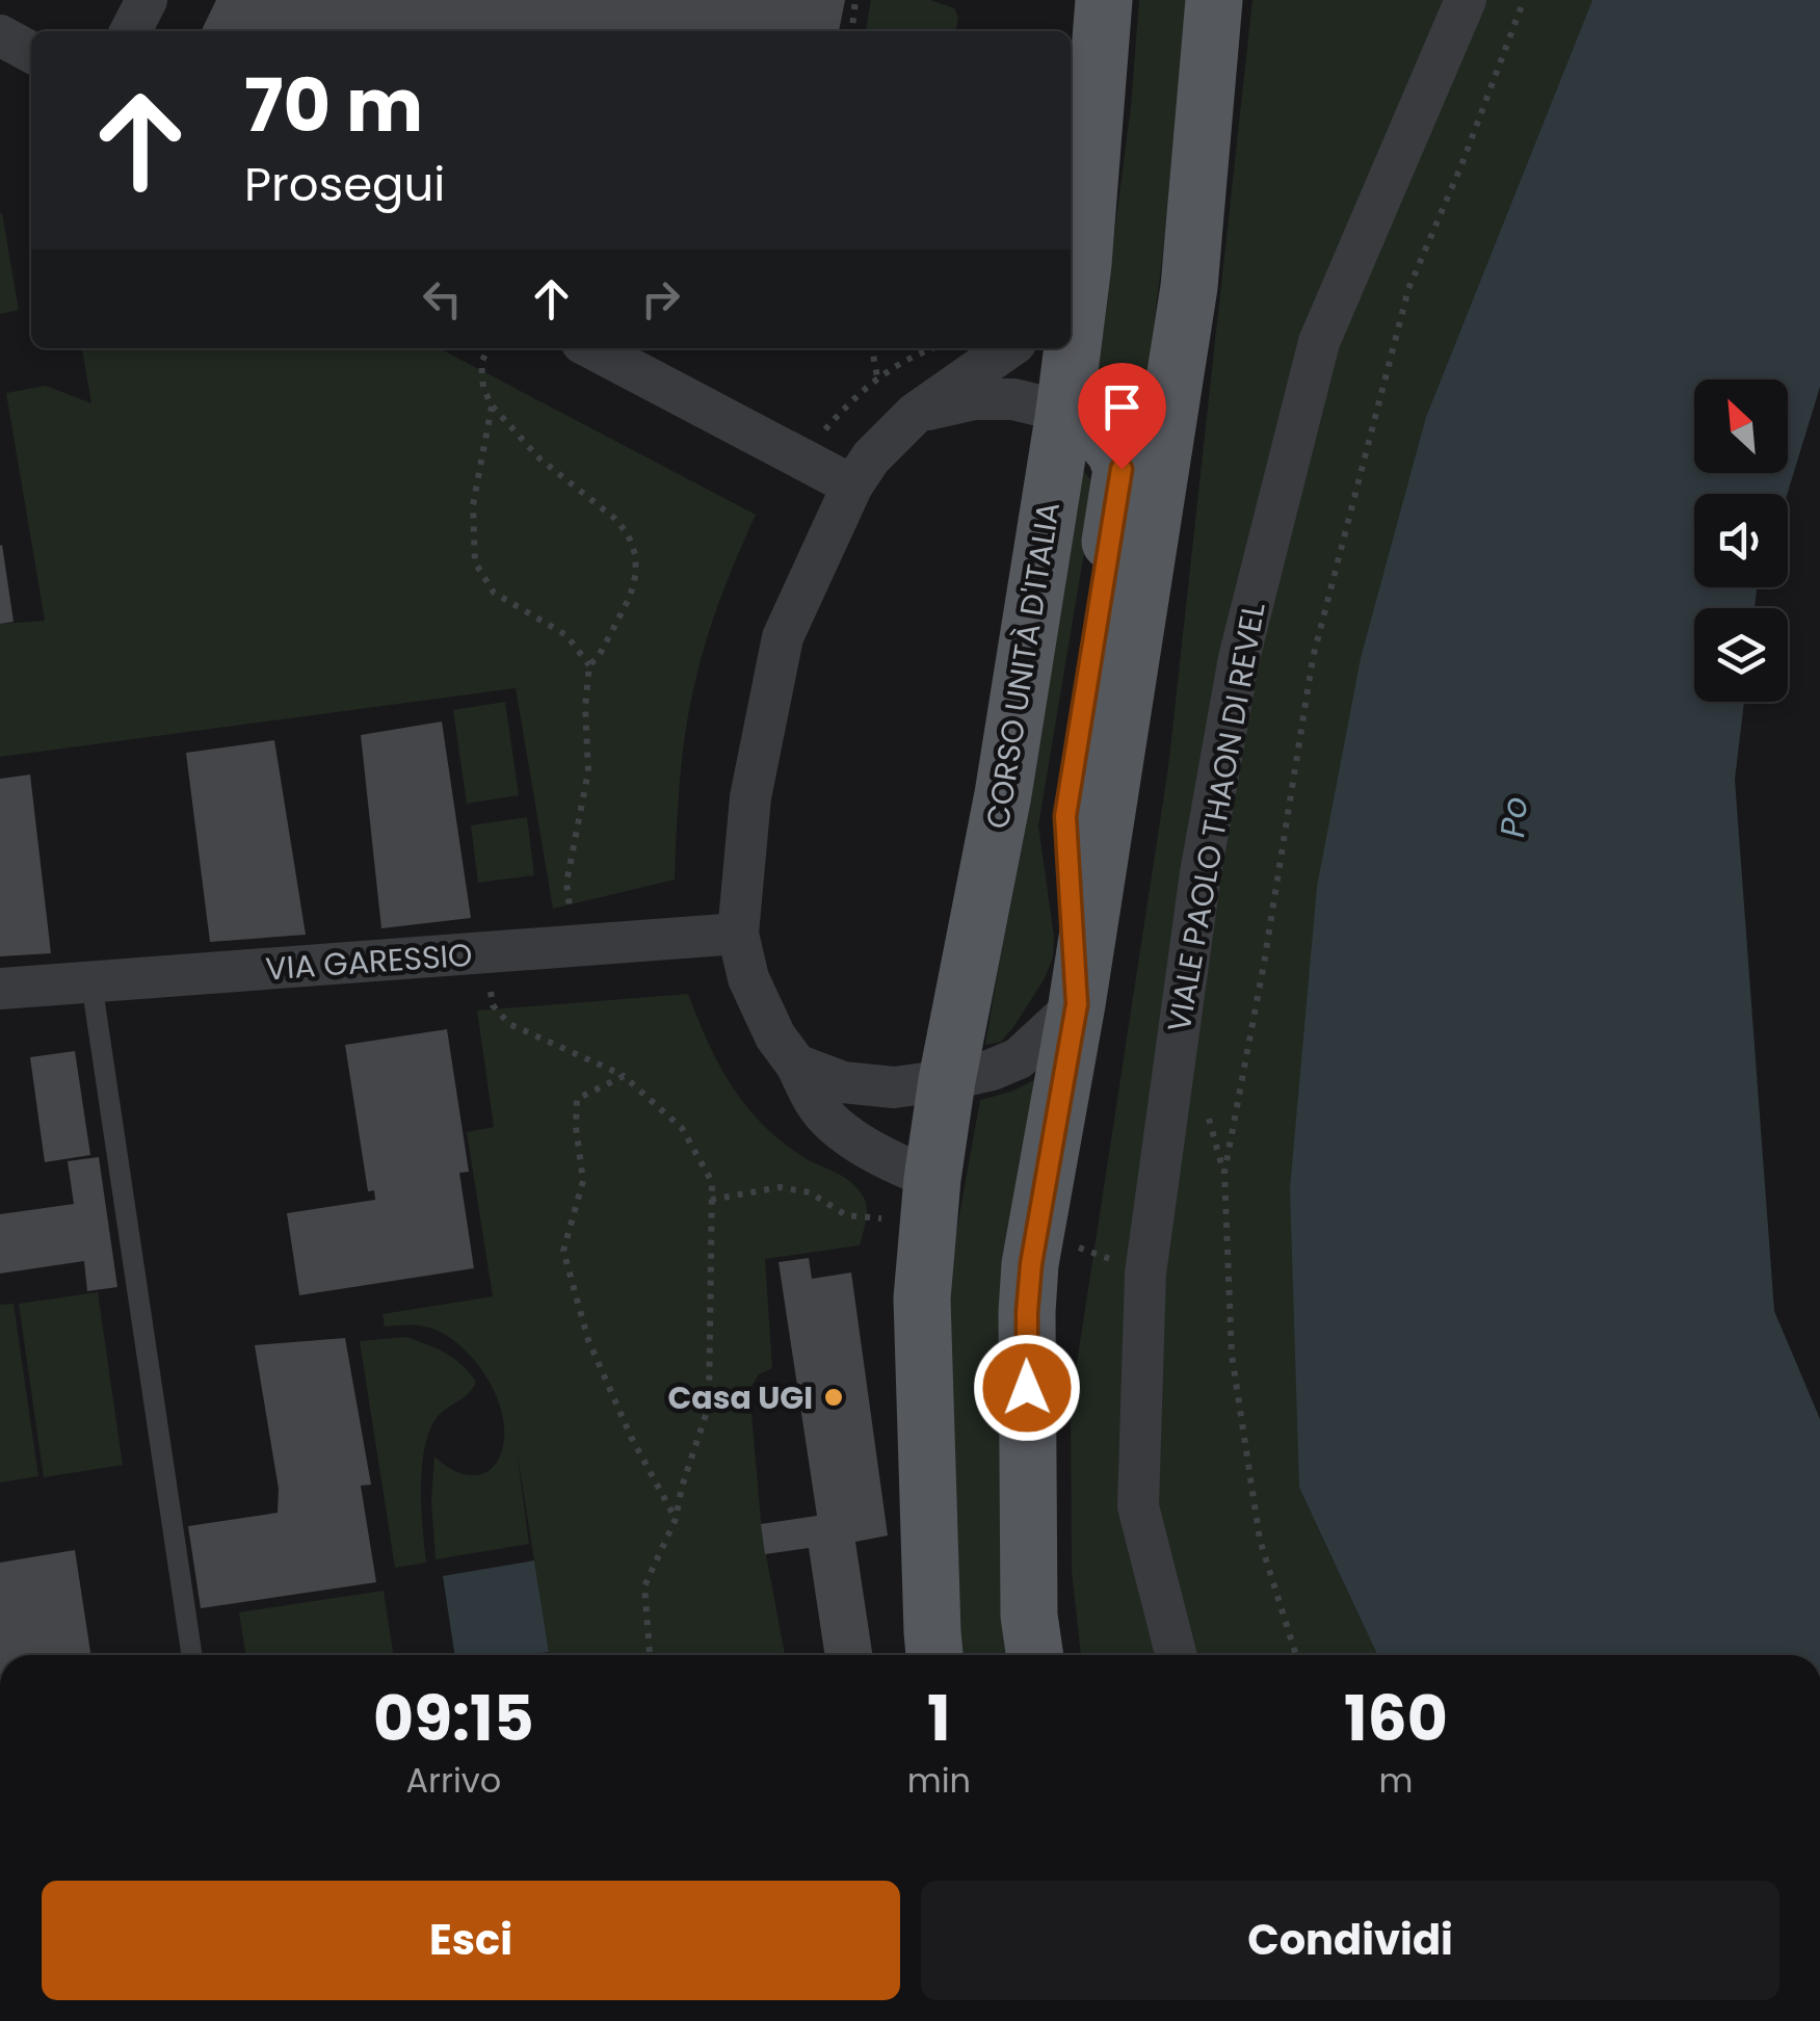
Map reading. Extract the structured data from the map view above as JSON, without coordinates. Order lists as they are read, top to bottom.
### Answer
{
  "streets": {
    "main road": ["CORSO UNITÀ D'ITALIA"],
    "street": ["VIALE PAOLO THAON DI REVEL", "VIA GARESSIO"]
  },
  "water": ["Po"],
  "places": ["Casa UGI"],
  "north": "top left",
  "page": {
    "turn": ["70 m", "Prosegui"],
    "eta": [
      "09:15",
      "Arrivo",
      "1",
      "min",
      "160",
      "m"
    ],
    "buttons": ["Esci", "Condividi"]
  }
}
